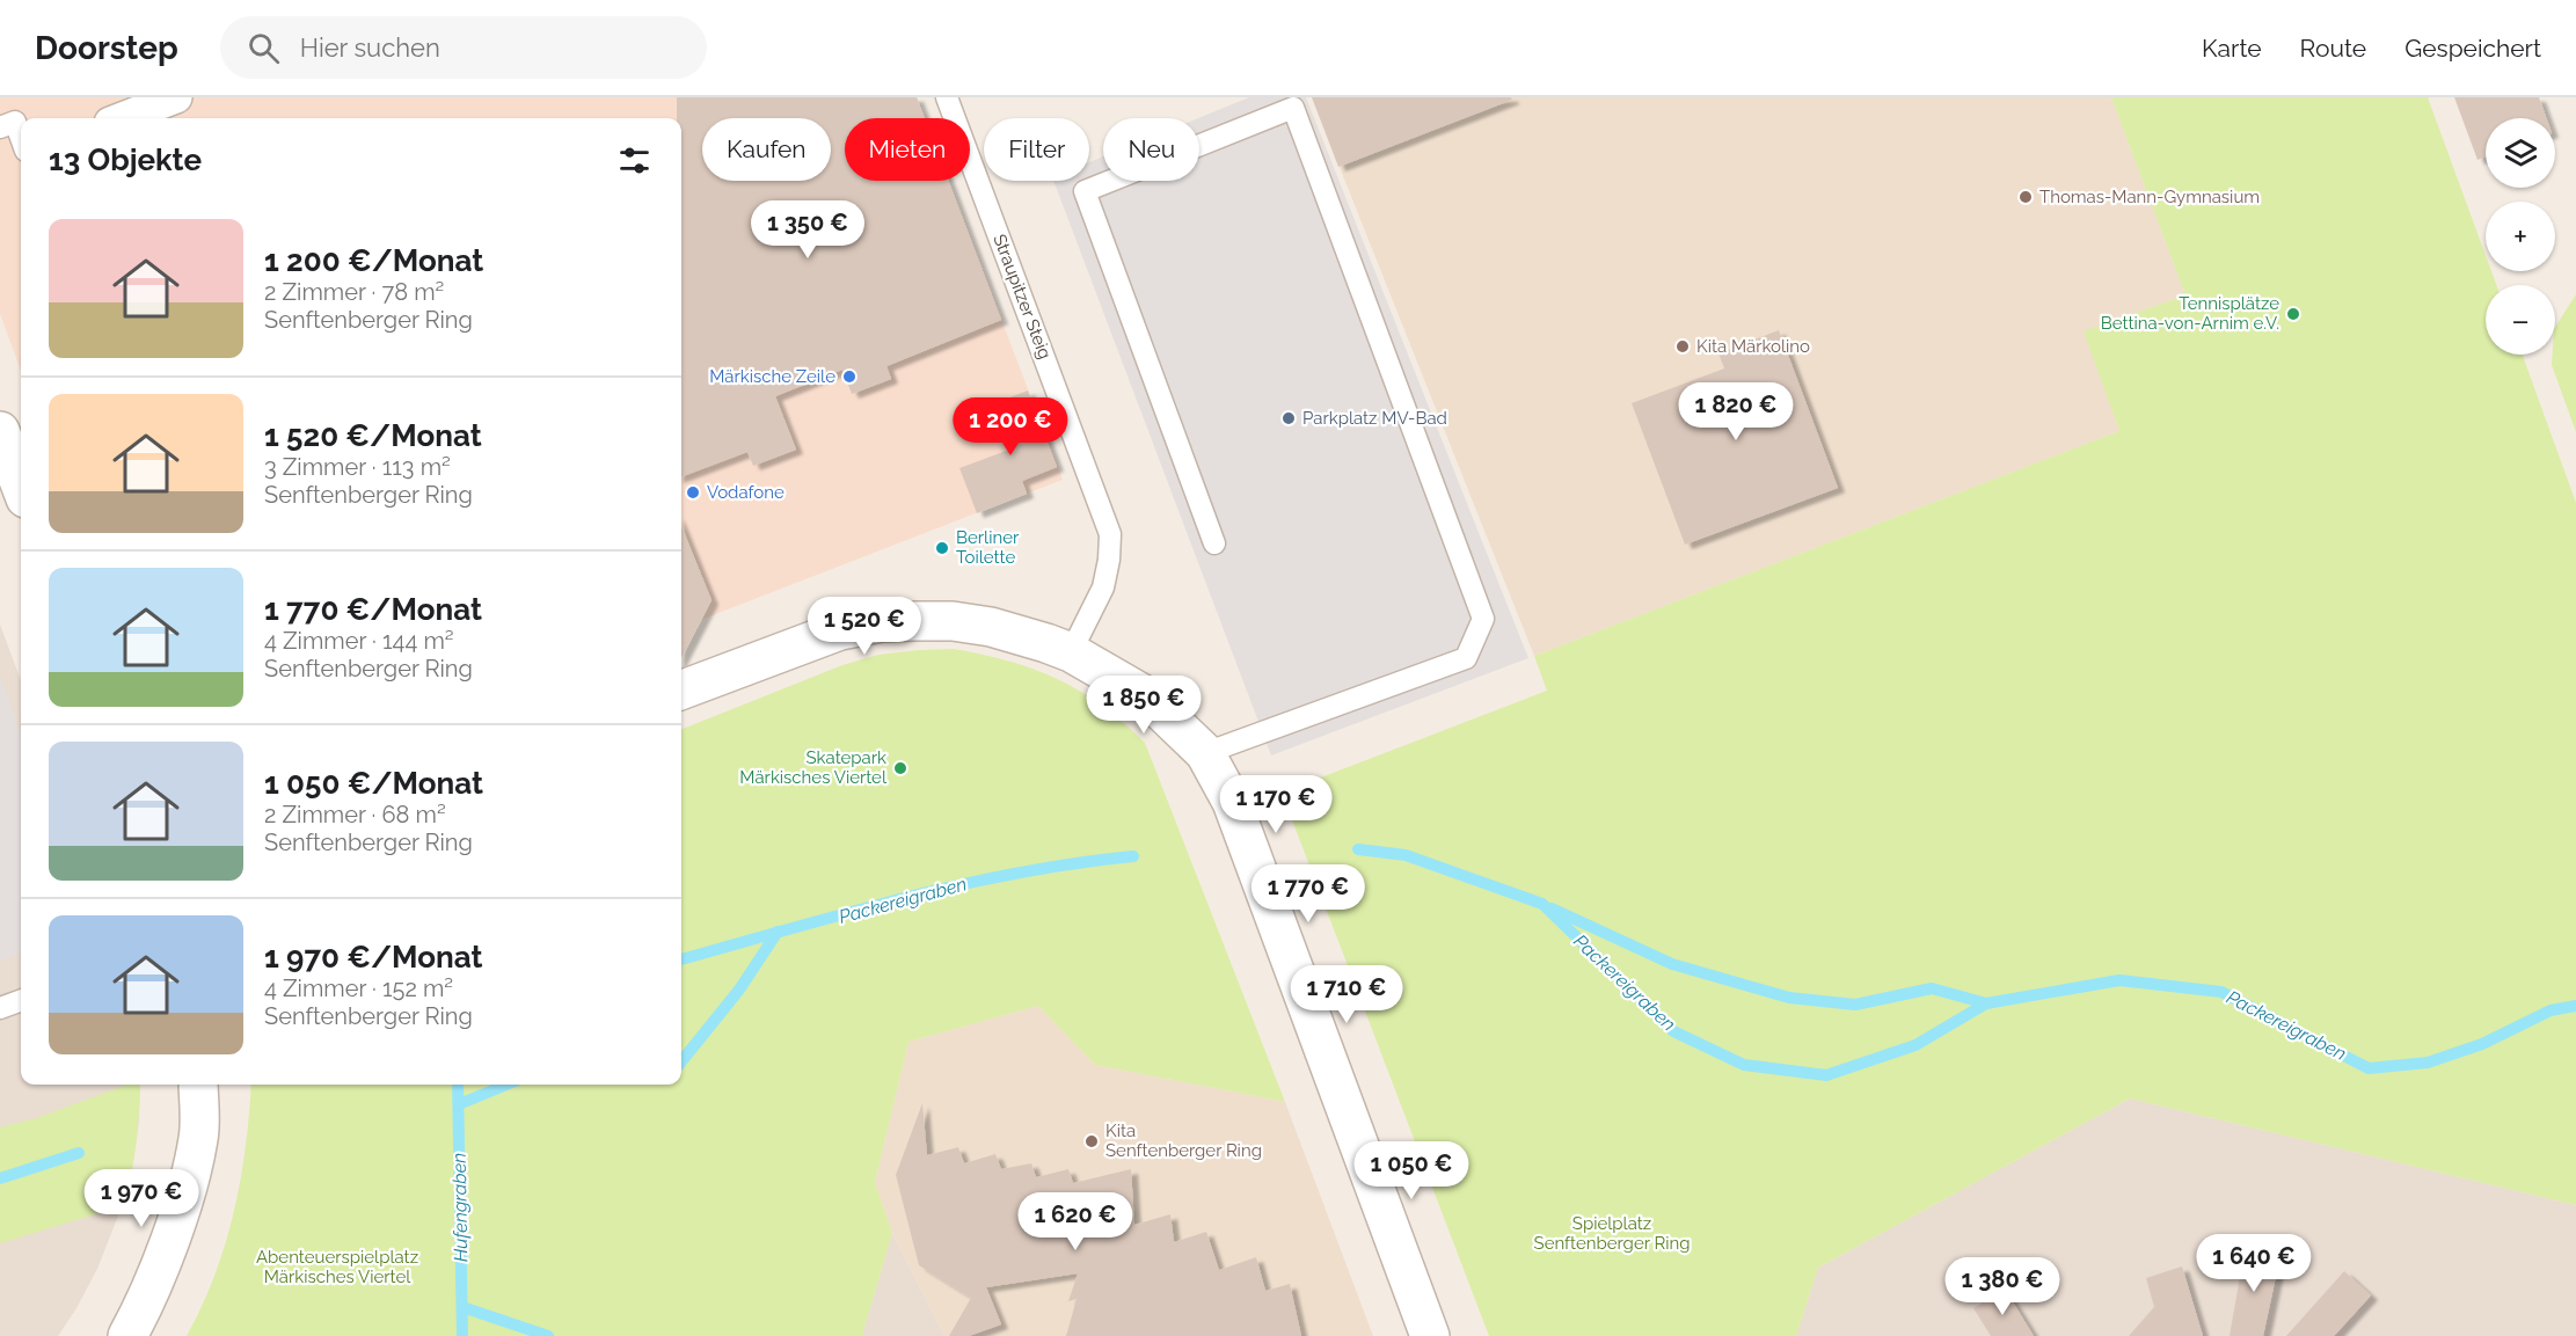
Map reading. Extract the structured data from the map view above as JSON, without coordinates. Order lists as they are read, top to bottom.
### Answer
{
  "streets": {
    "lane": ["Straupitzer Steig"]
  },
  "water": ["Packereigraben", "Hufengraben"],
  "parks": ["Spielplatz Senftenberger Ring", "Abenteuerspielplatz Märkisches Viertel"],
  "places": [
    "Thomas-Mann-Gymnasium",
    "Tennisplätze Bettina-von-Arnim e.V.",
    "Kita Märkolino",
    "Märkische Zeile",
    "Parkplatz MV-Bad",
    "Vodafone",
    "Berliner Toilette",
    "Skatepark Märkisches Viertel",
    "Kita Senftenberger Ring"
  ],
  "page": {
    "header": "Doorstep",
    "search": "Hier suchen",
    "nav": ["Karte", "Route", "Gespeichert"],
    "map_buttons": ["+", "−"],
    "chip": [
      "Kaufen",
      "Mieten",
      "Filter",
      "Neu"
    ],
    "heading": "13 Objekte",
    "price": [
      "1 350 €",
      "1 820 €",
      "1 200 €",
      "1 520 €",
      "1 850 €",
      "1 170 €",
      "1 770 €",
      "1 710 €",
      "1 050 €",
      "1 970 €",
      "1 620 €",
      "1 640 €",
      "1 380 €"
    ],
    "list": [
      {
        "name": "1 200 €/Monat",
        "note": "2 Zimmer · 78 m² · Senftenberger Ring"
      },
      {
        "name": "1 520 €/Monat",
        "note": "3 Zimmer · 113 m² · Senftenberger Ring"
      },
      {
        "name": "1 770 €/Monat",
        "note": "4 Zimmer · 144 m² · Senftenberger Ring"
      },
      {
        "name": "1 050 €/Monat",
        "note": "2 Zimmer · 68 m² · Senftenberger Ring"
      },
      {
        "name": "1 970 €/Monat",
        "note": "4 Zimmer · 152 m² · Senftenberger Ring"
      }
    ]
  }
}
